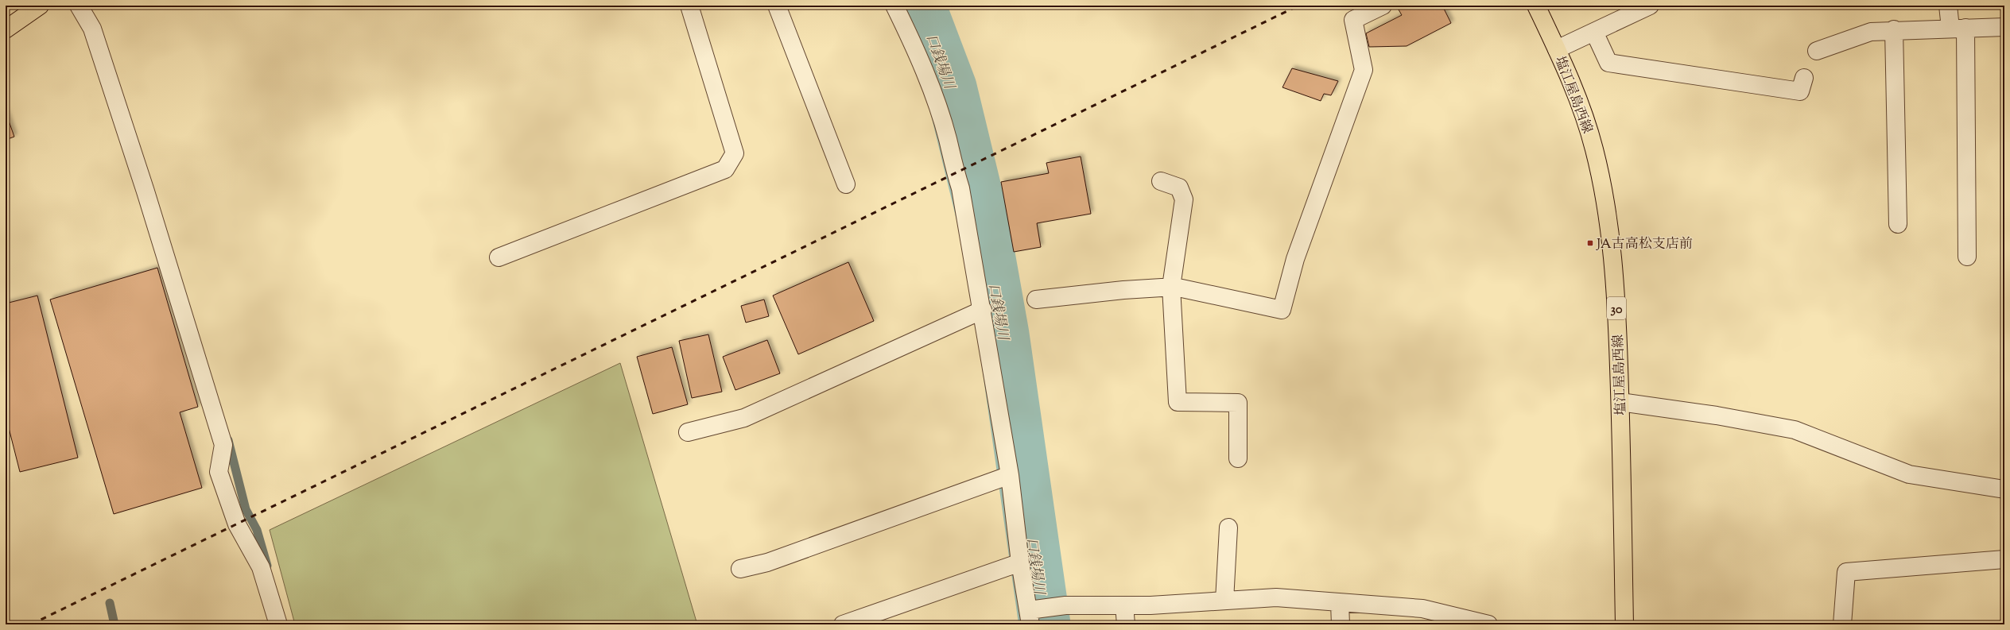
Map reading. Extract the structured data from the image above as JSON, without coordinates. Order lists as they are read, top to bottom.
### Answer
{
  "streets": {
    "main road": ["塩江屋島西線", "30"]
  },
  "water": ["口銭場川"],
  "places": {
    "transit": ["JA古高松支店前"]
  }
}
